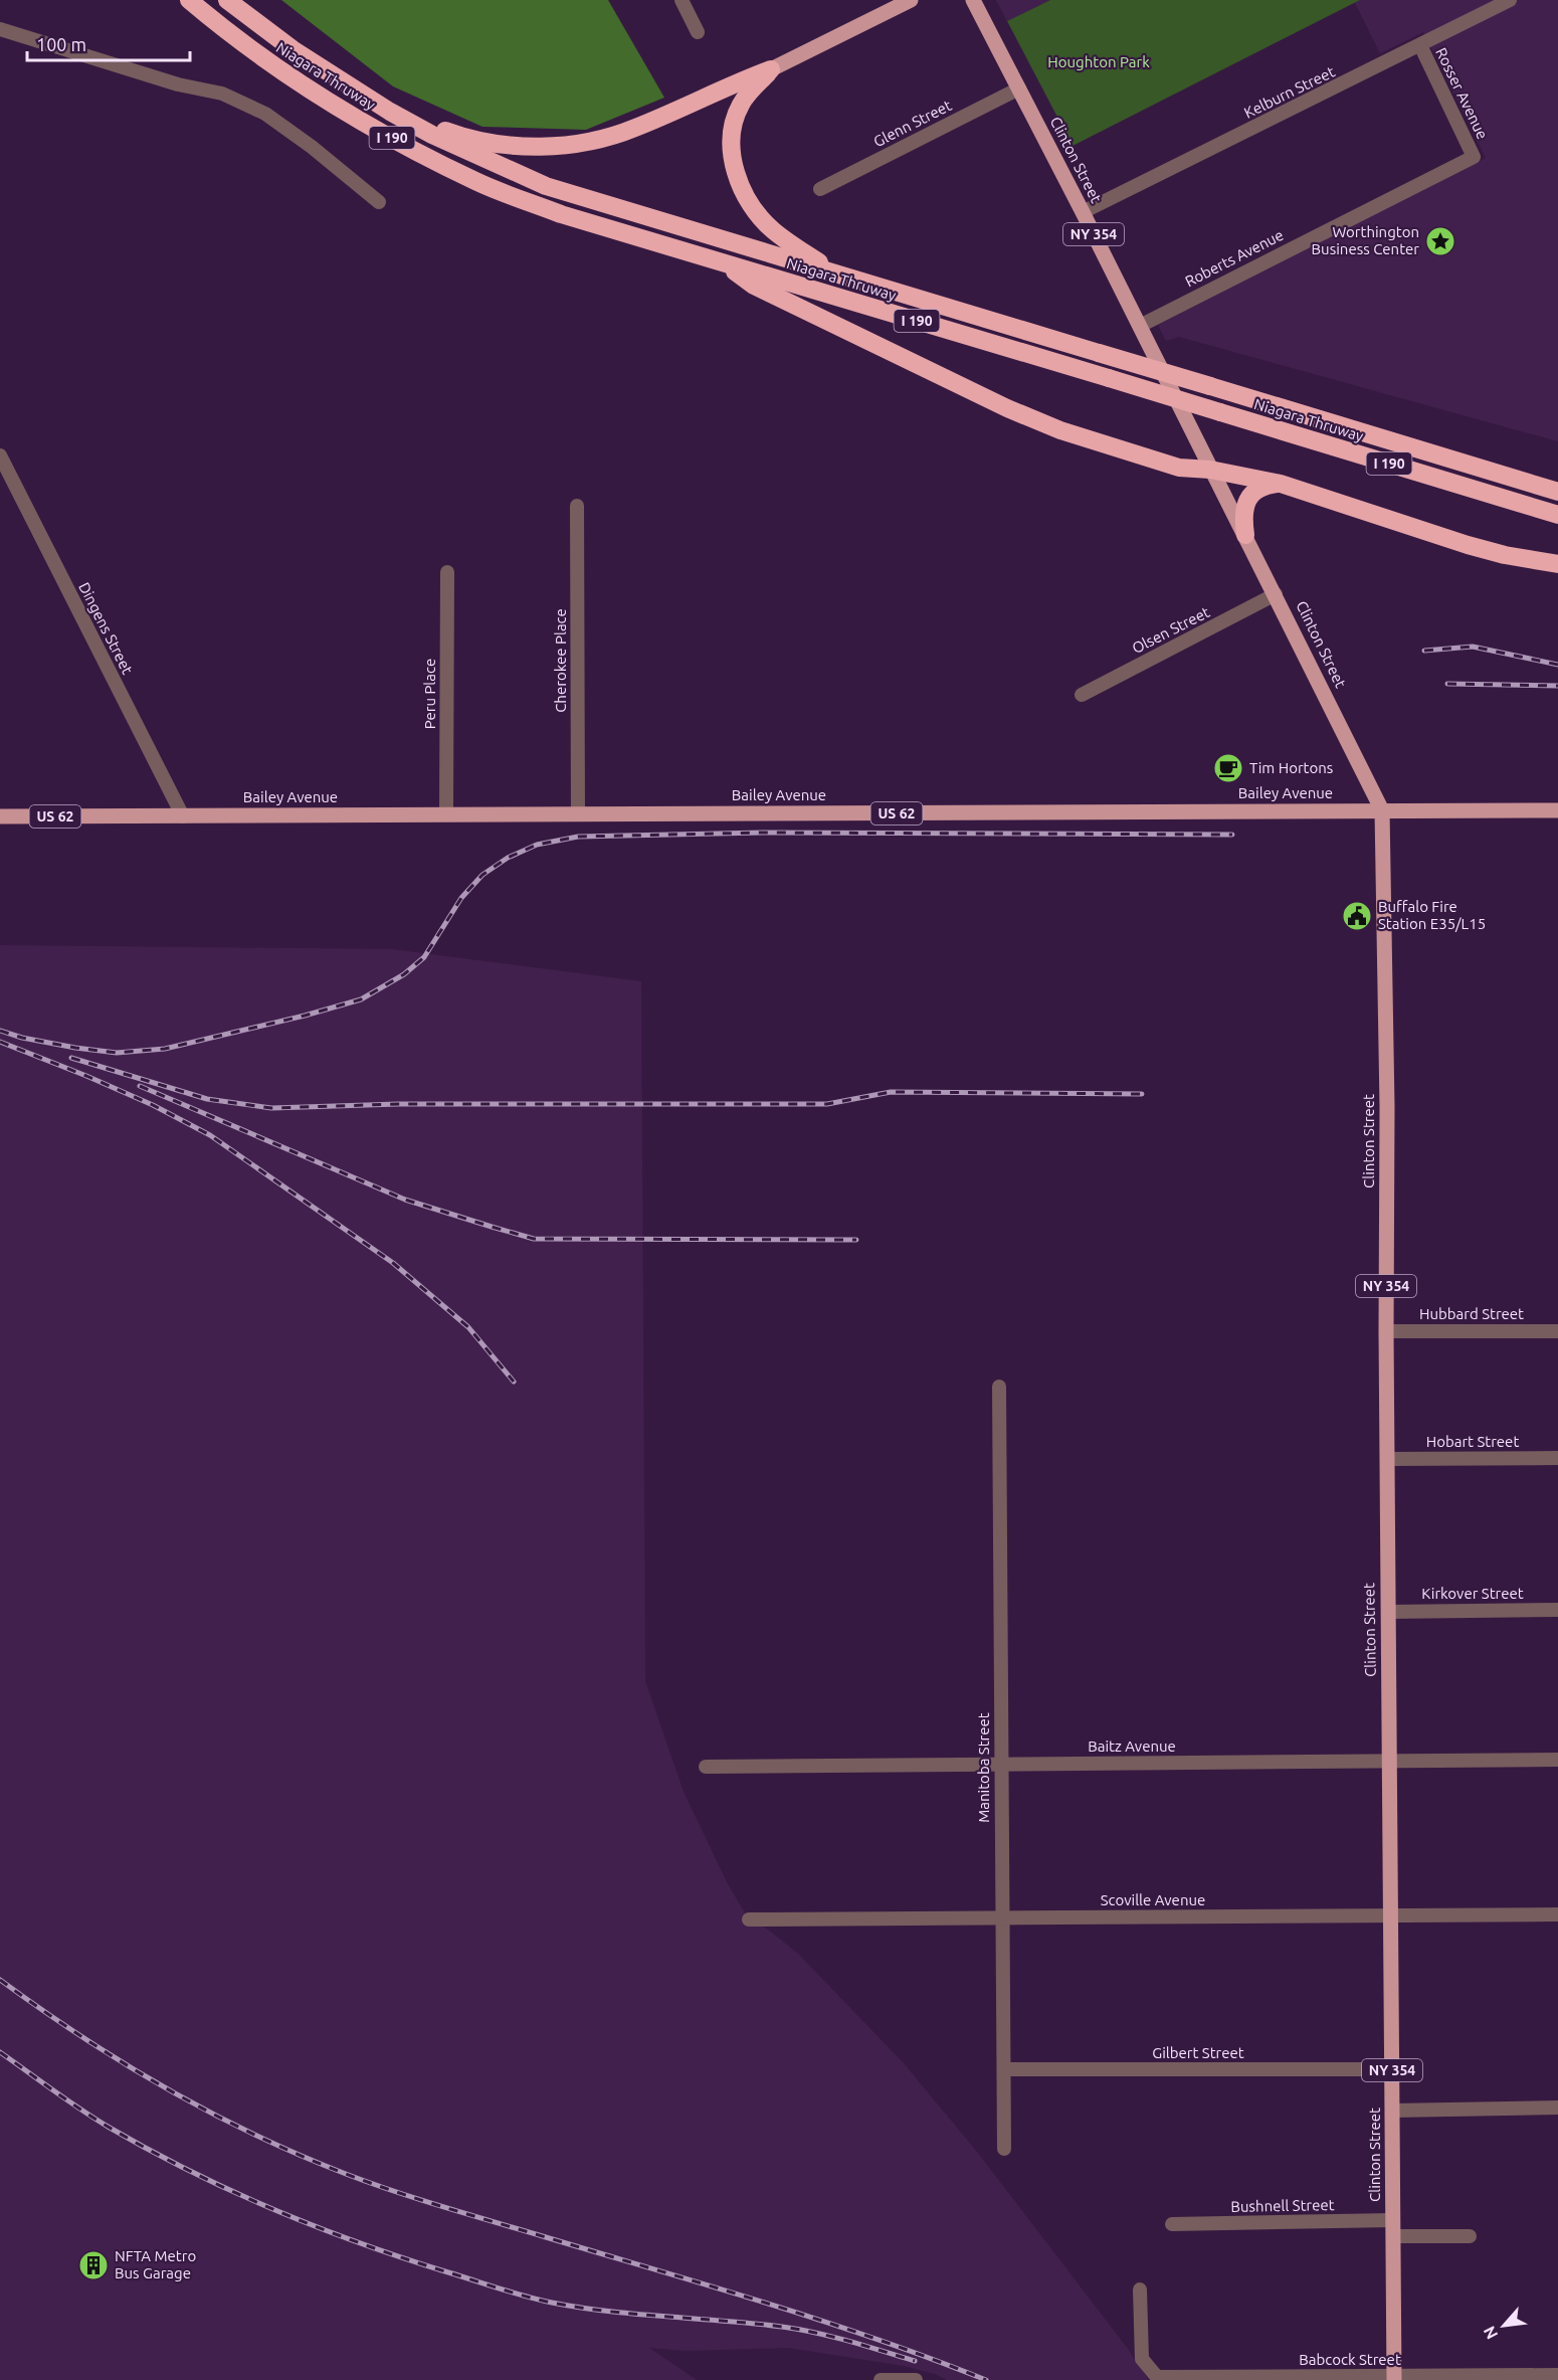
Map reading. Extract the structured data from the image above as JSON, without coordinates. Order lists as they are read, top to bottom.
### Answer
{
  "streets": {
    "highway": ["Niagara Thruway", "I 190"],
    "main road": [
      "Clinton Street",
      "NY 354",
      "Bailey Avenue",
      "US 62"
    ],
    "street": [
      "Kelburn Street",
      "Rosser Avenue",
      "Glenn Street",
      "Roberts Avenue",
      "Dingens Street",
      "Olsen Street",
      "Cherokee Place",
      "Peru Place",
      "Hubbard Street",
      "Hobart Street",
      "Kirkover Street",
      "Baitz Avenue",
      "Manitoba Street",
      "Scoville Avenue",
      "Gilbert Street",
      "Bushnell Street",
      "Babcock Street"
    ]
  },
  "crossings": [
    ["Kelburn Street", "Rosser Avenue"],
    ["Kelburn Street", "Clinton Street"],
    ["Rosser Avenue", "Roberts Avenue"],
    ["Glenn Street", "Clinton Street"],
    ["Clinton Street", "Roberts Avenue"],
    ["Clinton Street", "Olsen Street"],
    ["Clinton Street", "Bailey Avenue"],
    ["Clinton Street", "Hubbard Street"],
    ["Clinton Street", "Hobart Street"],
    ["Clinton Street", "Kirkover Street"],
    ["Clinton Street", "Baitz Avenue"],
    ["Clinton Street", "Scoville Avenue"],
    ["Clinton Street", "Gilbert Street"],
    ["Clinton Street", "Bushnell Street"],
    ["Clinton Street", "Babcock Street"],
    ["Dingens Street", "Bailey Avenue"],
    ["Cherokee Place", "Bailey Avenue"],
    ["Peru Place", "Bailey Avenue"],
    ["Baitz Avenue", "Manitoba Street"],
    ["Manitoba Street", "Scoville Avenue"],
    ["Manitoba Street", "Gilbert Street"]
  ],
  "parks": ["Houghton Park"],
  "places": {
    "place": ["Worthington Business Center"],
    "cafe": ["Tim Hortons"],
    "public building": ["Buffalo Fire Station E35/L15"],
    "building": ["NFTA Metro Bus Garage"]
  },
  "scale_bar": "100 m",
  "north": "bottom left"
}
